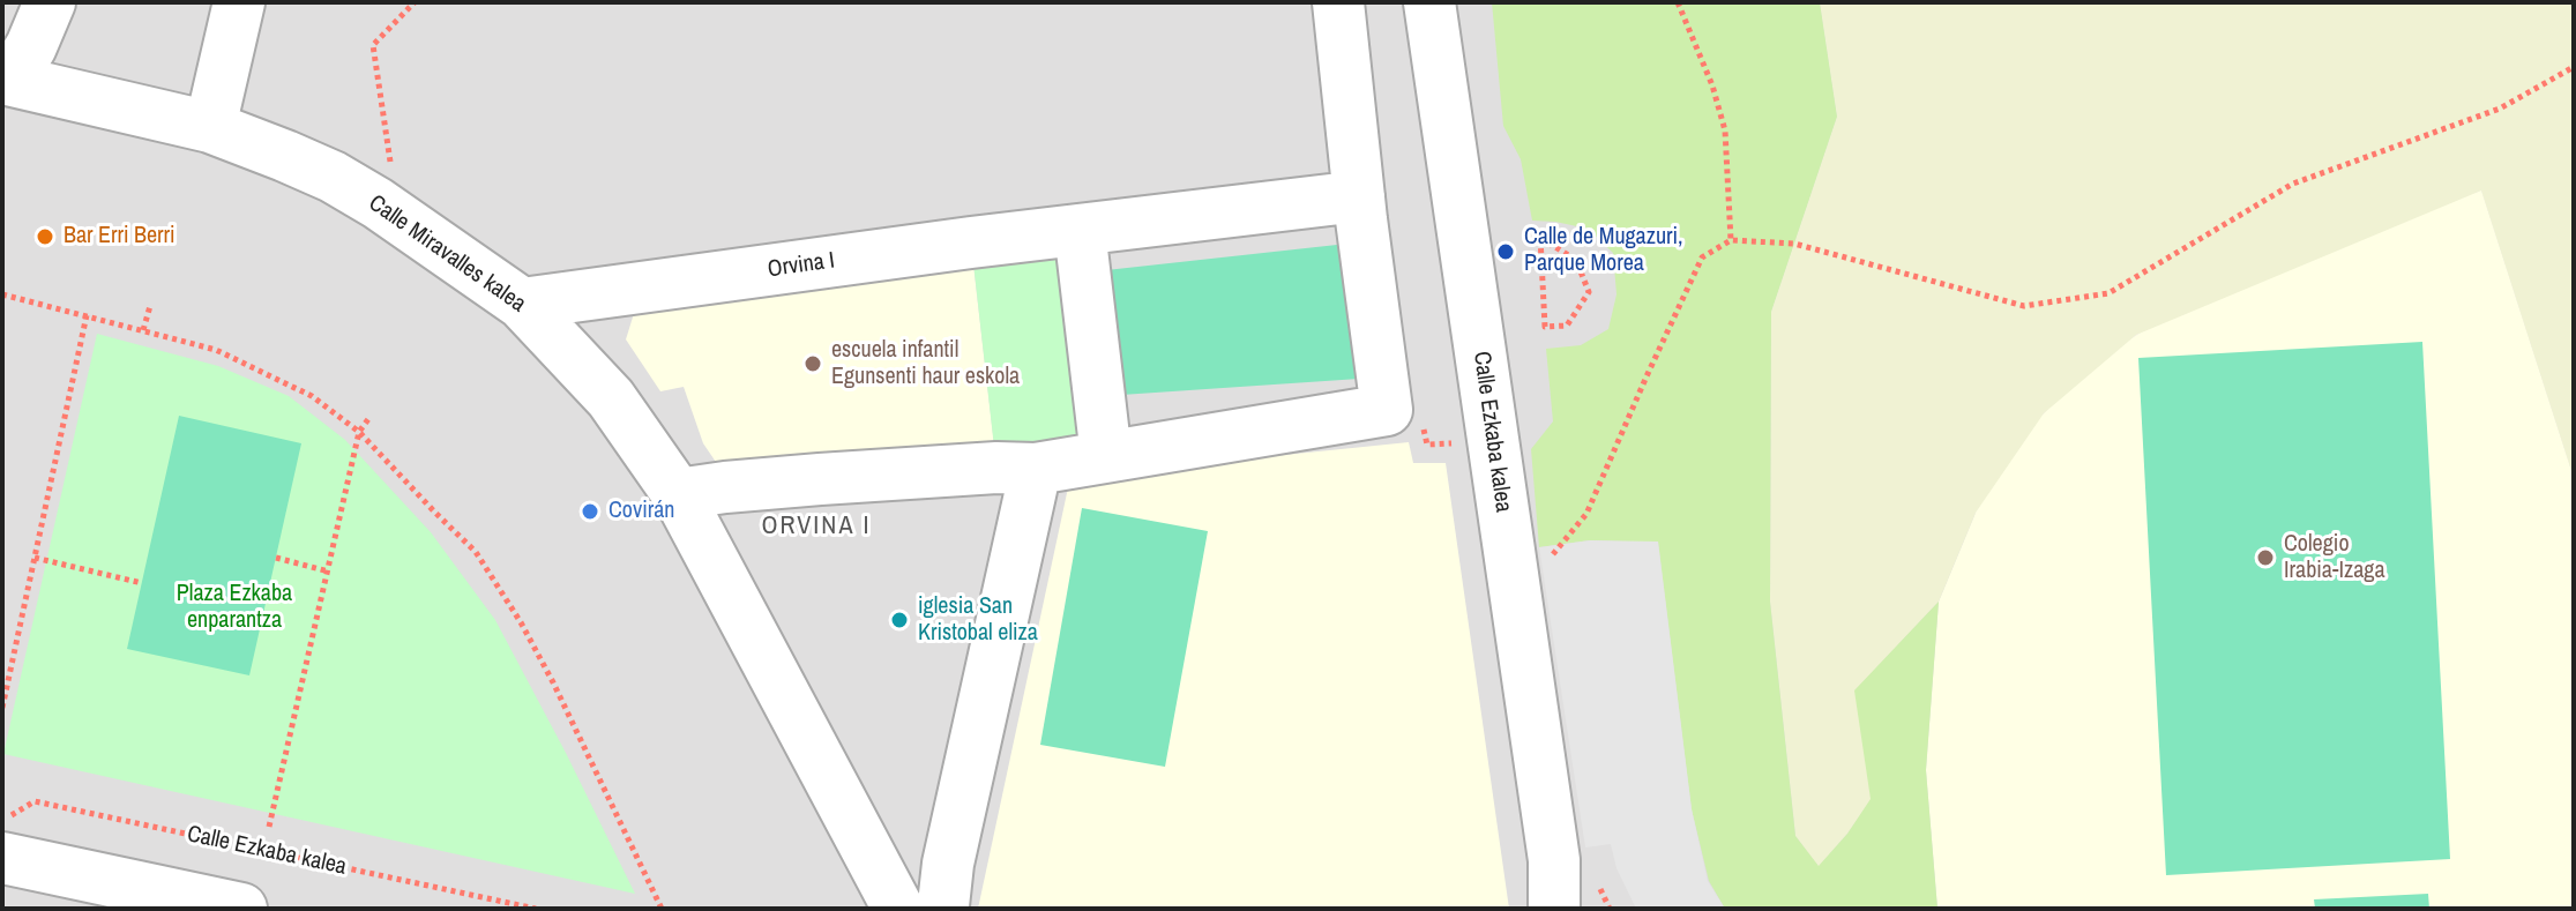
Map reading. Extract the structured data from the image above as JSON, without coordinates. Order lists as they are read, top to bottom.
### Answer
{
  "streets": {
    "street": ["Calle Miravalles kalea", "Orvina I", "Calle Ezkaba kalea"]
  },
  "crossings": [
    ["Calle Miravalles kalea", "Orvina I"]
  ],
  "districts": ["ORVINA I"],
  "parks": ["Plaza Ezkaba enparantza"],
  "places": [
    "Bar Erri Berri",
    "Calle de Mugazuri, Parque Morea",
    "escuela infantil Egunsenti haur eskola",
    "Covirán",
    "Colegio Irabia-Izaga",
    "iglesia San Kristobal eliza"
  ]
}
